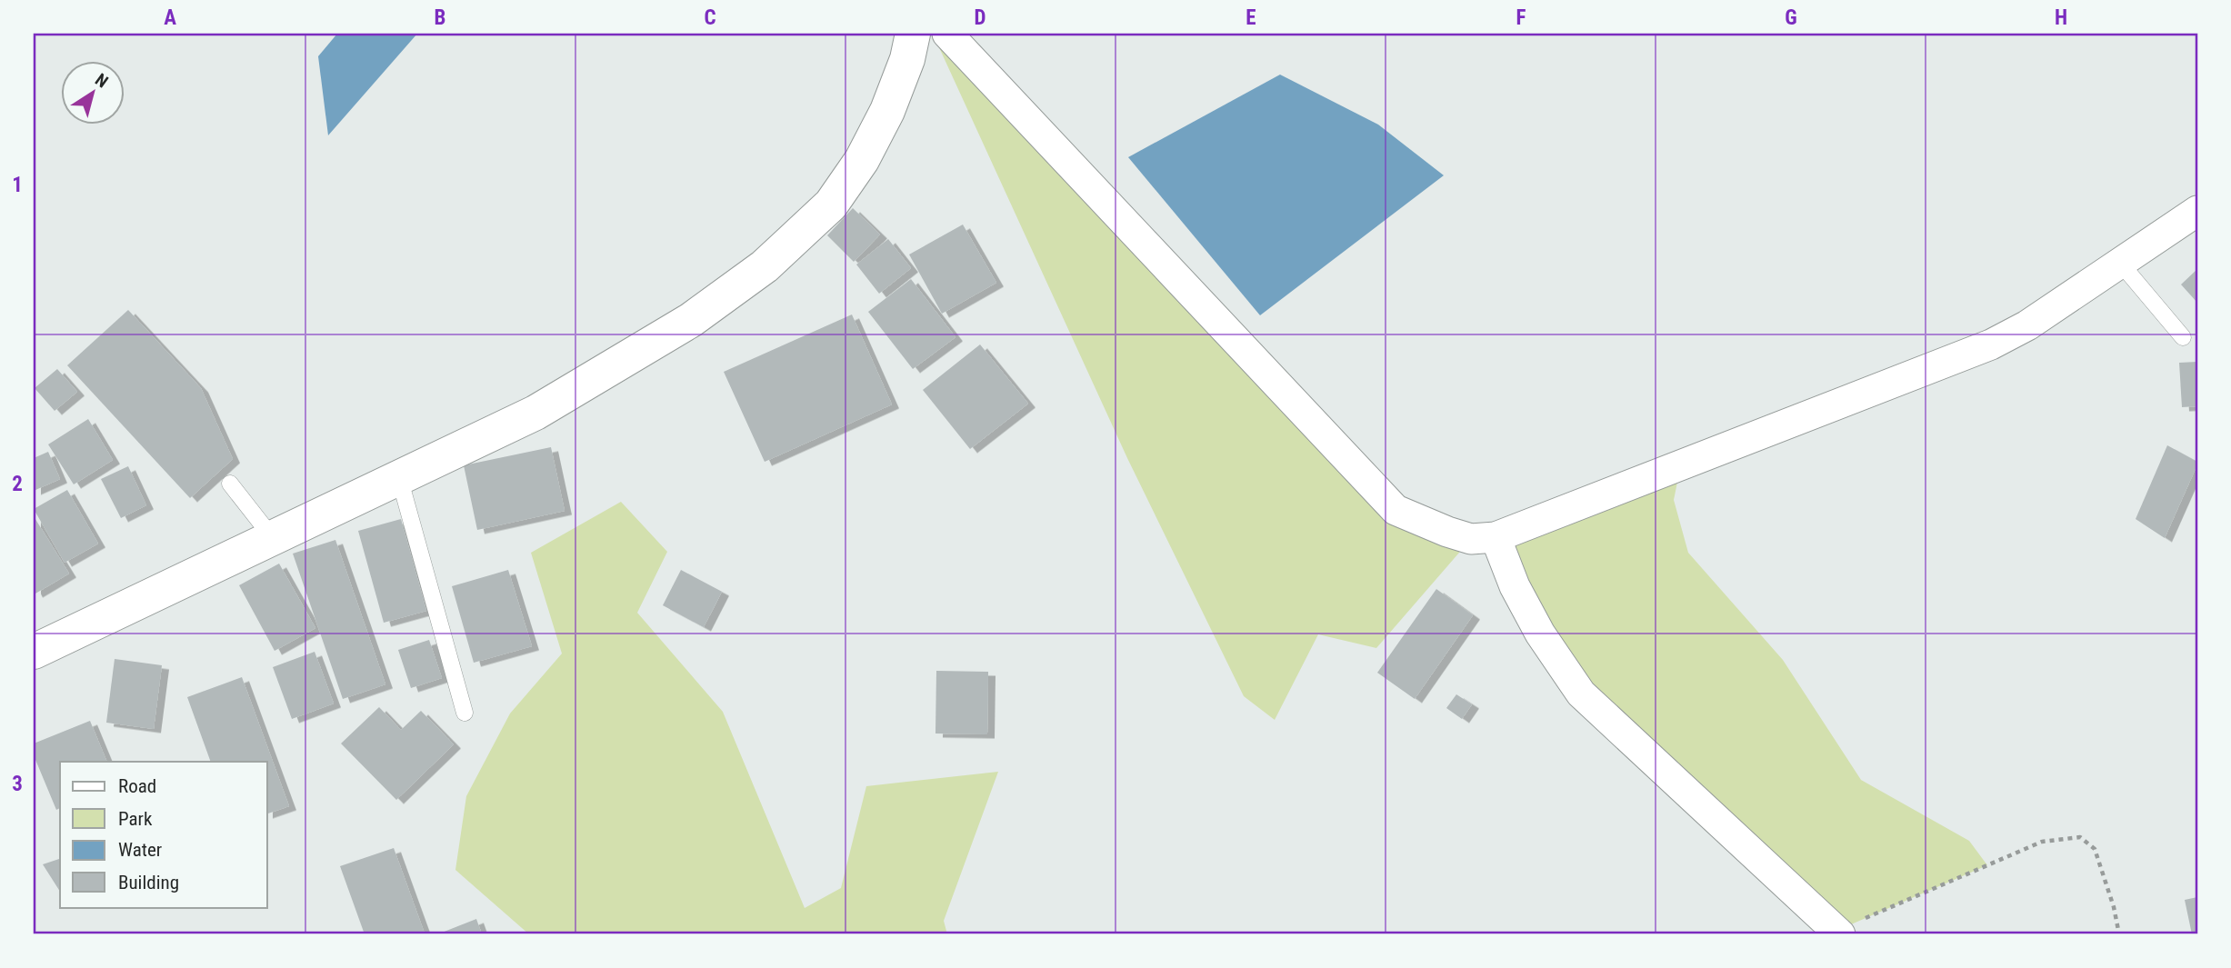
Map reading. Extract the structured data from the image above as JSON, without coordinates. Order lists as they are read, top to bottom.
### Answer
{
  "legend": [
    "Road",
    "Park",
    "Water",
    "Building"
  ],
  "north": "top right",
  "grid": {
    "columns": [
      "A",
      "B",
      "C",
      "D",
      "E",
      "F",
      "G",
      "H"
    ],
    "rows": ["1", "2", "3"]
  }
}
